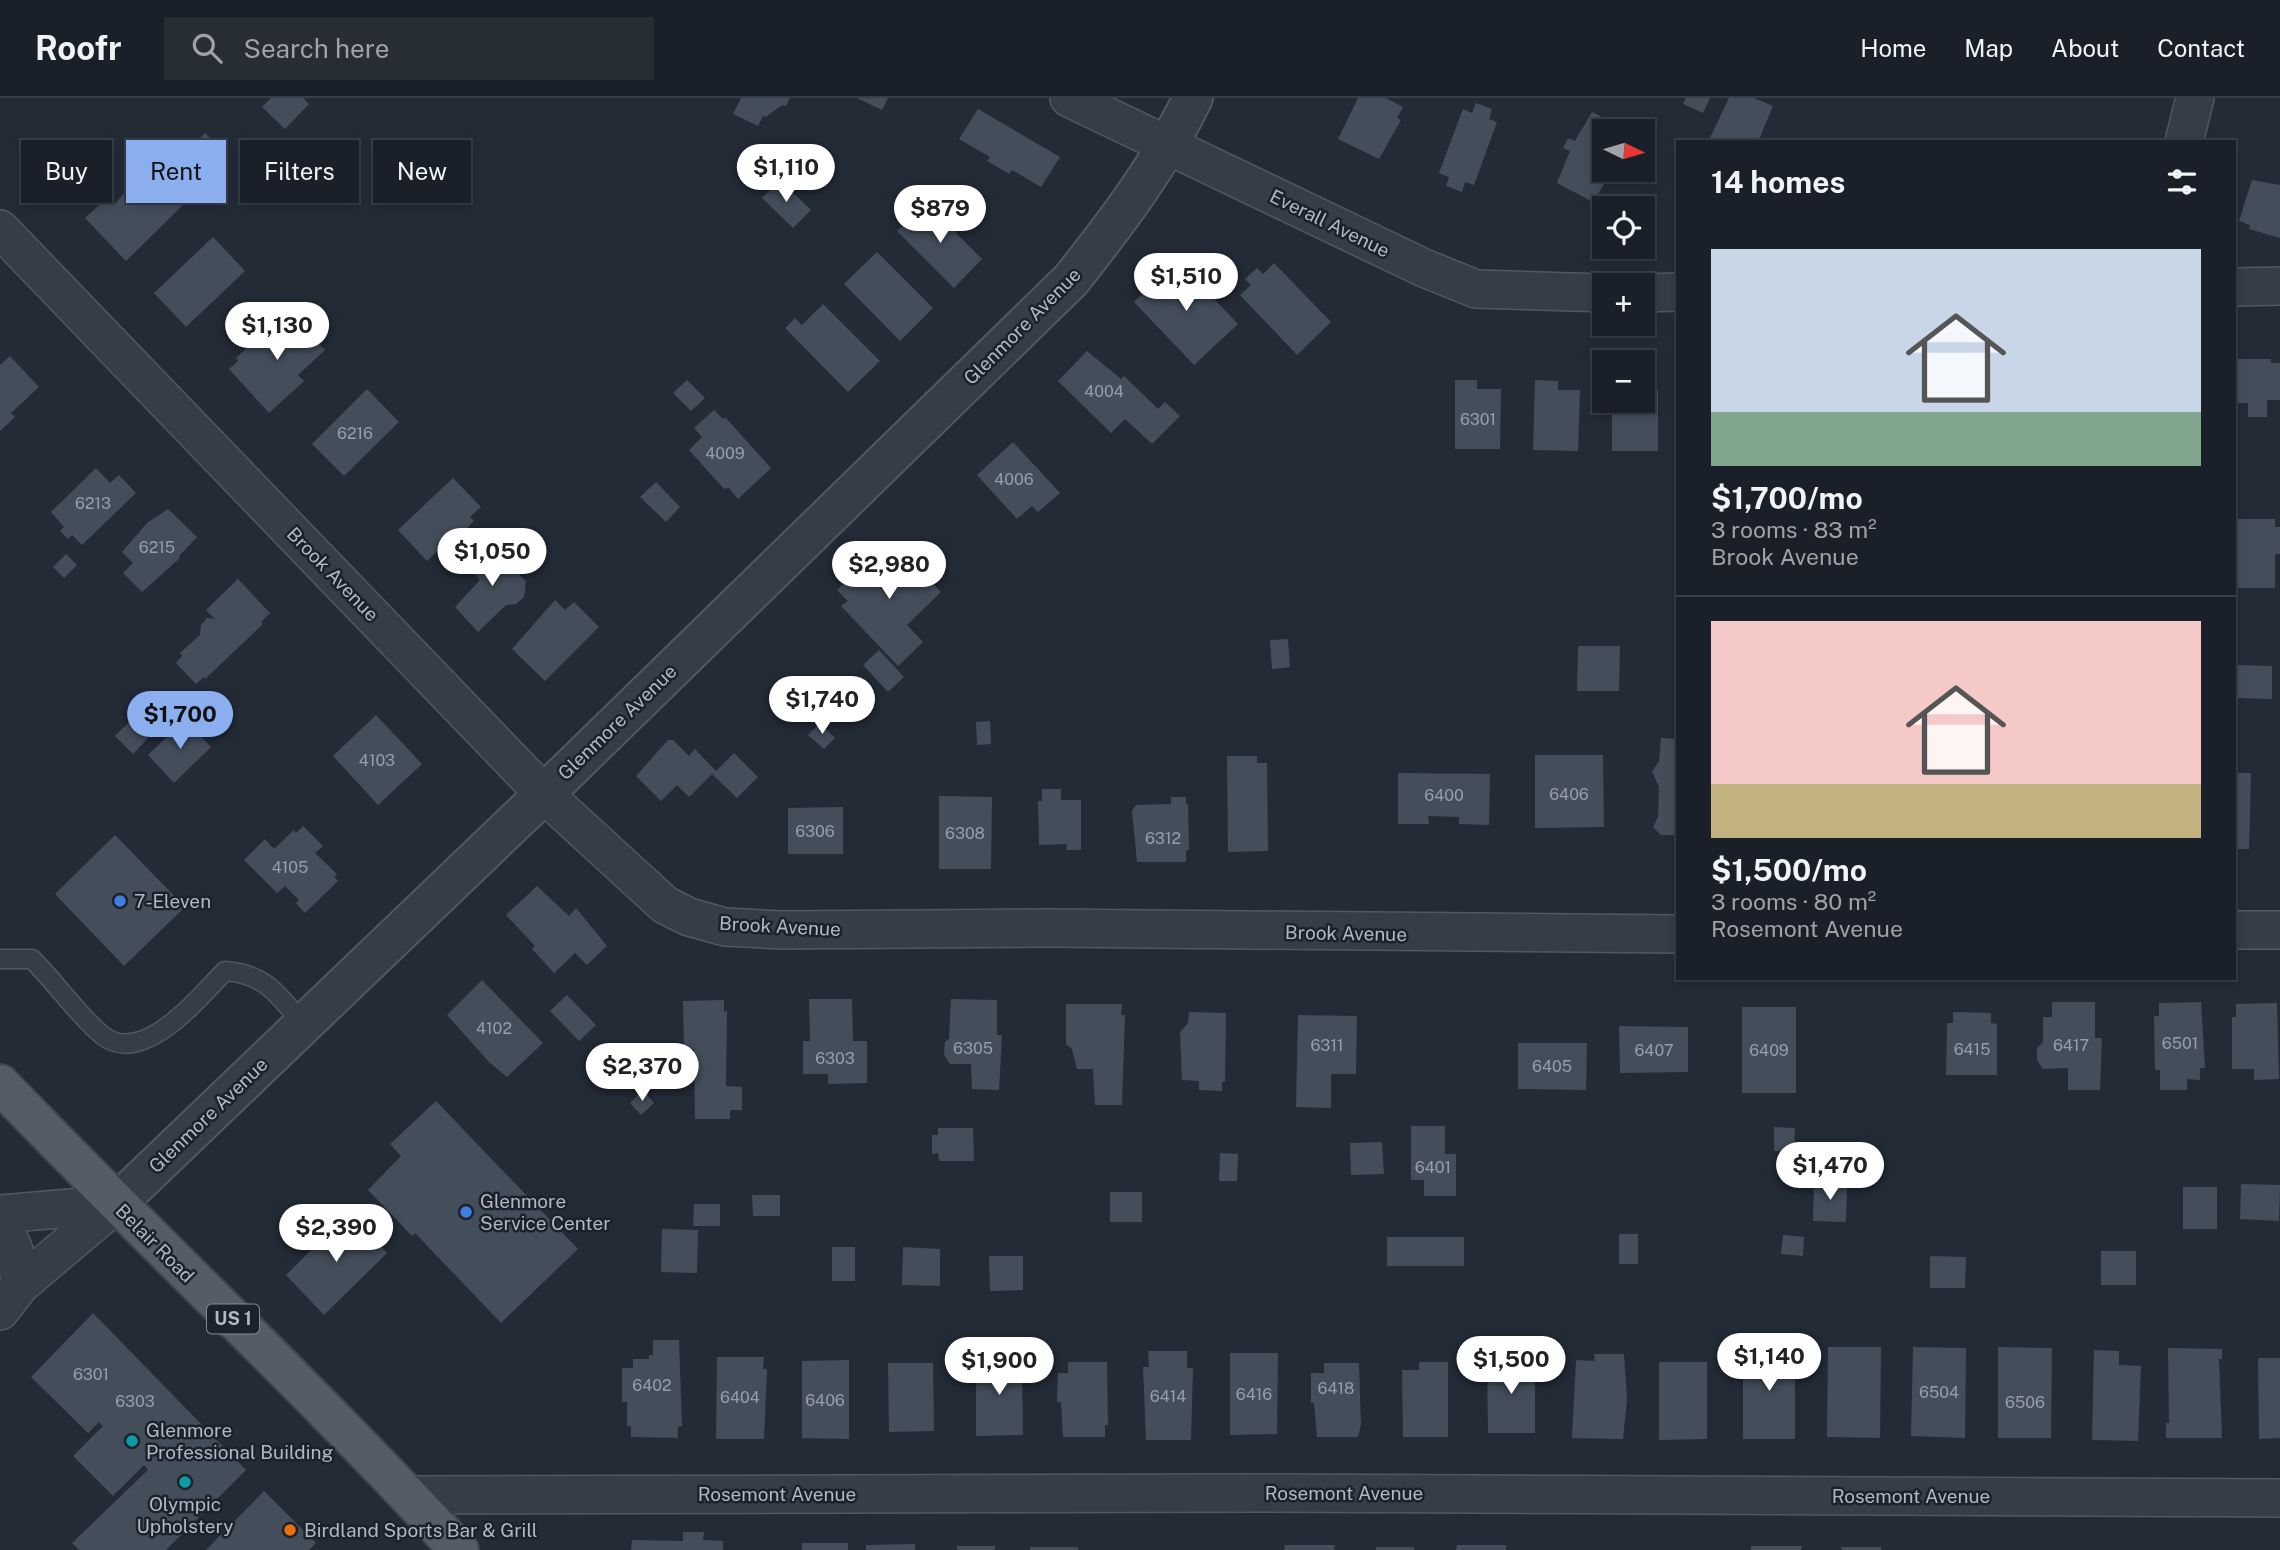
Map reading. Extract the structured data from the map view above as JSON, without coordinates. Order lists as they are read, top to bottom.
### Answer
{
  "streets": {
    "main road": ["Belair Road", "US 1"],
    "street": [
      "Everall Avenue",
      "Glenmore Avenue",
      "Brook Avenue",
      "Rosemont Avenue"
    ]
  },
  "crossings": [
    ["Everall Avenue", "Glenmore Avenue"],
    ["Glenmore Avenue", "Brook Avenue"],
    ["Glenmore Avenue", "Belair Road"],
    ["Belair Road", "Rosemont Avenue"]
  ],
  "places": [
    "7-Eleven",
    "Glenmore Service Center",
    "Glenmore Professional Building",
    "Olympic Upholstery",
    "Birdland Sports Bar & Grill"
  ],
  "house_numbers": [
    "4004",
    "6301",
    "6216",
    "4009",
    "4006",
    "6213",
    "6215",
    "4103",
    "6406",
    "6400",
    "6306",
    "6308",
    "6312",
    "4105",
    "4102",
    "6501",
    "6311",
    "6417",
    "6305",
    "6415",
    "6407",
    "6409",
    "6303",
    "6405",
    "6401",
    "6301",
    "6402",
    "6418",
    "6504",
    "6416",
    "6414",
    "6404",
    "6406",
    "6303",
    "6506"
  ],
  "north": "right",
  "page": {
    "header": "Roofr",
    "search": "Search here",
    "nav": [
      "Home",
      "Map",
      "About",
      "Contact"
    ],
    "map_buttons": ["+", "−"],
    "chip": [
      "Buy",
      "Rent",
      "Filters",
      "New"
    ],
    "heading": "14 homes",
    "price": [
      "$1,110",
      "$879",
      "$1,510",
      "$1,130",
      "$1,050",
      "$2,980",
      "$1,740",
      "$1,700",
      "$2,370",
      "$1,470",
      "$2,390",
      "$1,140",
      "$1,500",
      "$1,900"
    ],
    "list": [
      {
        "name": "$1,700/mo",
        "note": "3 rooms · 83 m² · Brook Avenue"
      },
      {
        "name": "$1,500/mo",
        "note": "3 rooms · 80 m² · Rosemont Avenue"
      }
    ]
  }
}
